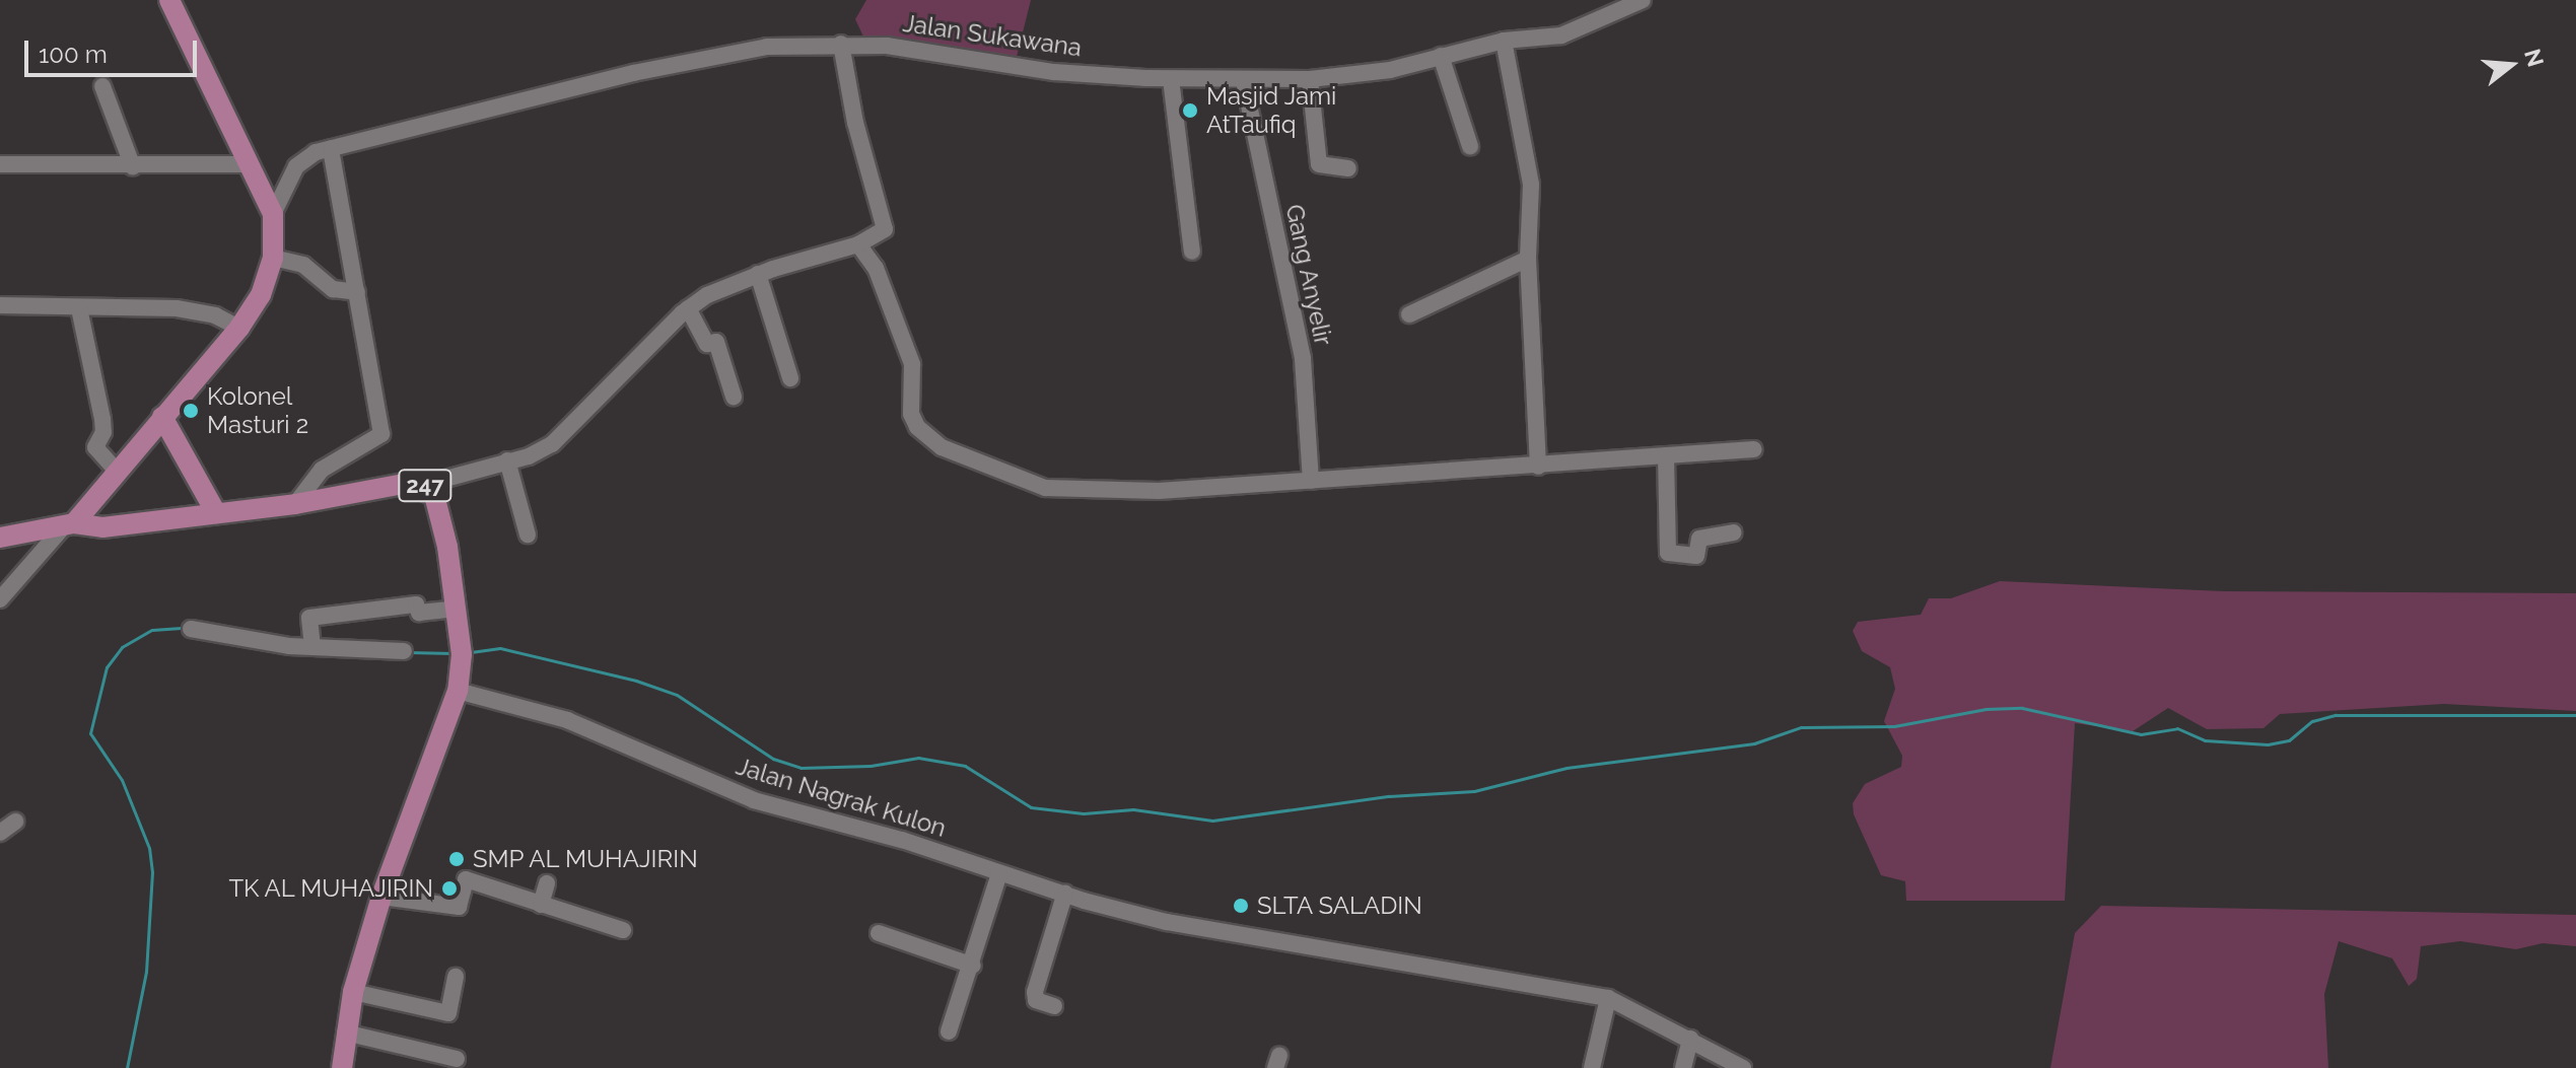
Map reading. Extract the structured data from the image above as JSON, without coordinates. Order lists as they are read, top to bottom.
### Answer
{
  "streets": {
    "main road": ["247"],
    "street": ["Jalan Sukawana", "Gang Anyelir", "Jalan Nagrak Kulon"]
  },
  "crossings": [
    ["Jalan Sukawana", "Gang Anyelir"],
    ["247", "Jalan Nagrak Kulon"]
  ],
  "places": [
    "Masjid Jami AtTaufiq",
    "Kolonel Masturi 2",
    "SMP AL MUHAJIRIN",
    "TK AL MUHAJIRIN",
    "SLTA SALADIN"
  ],
  "scale_bar": "100 m",
  "north": "right"
}
